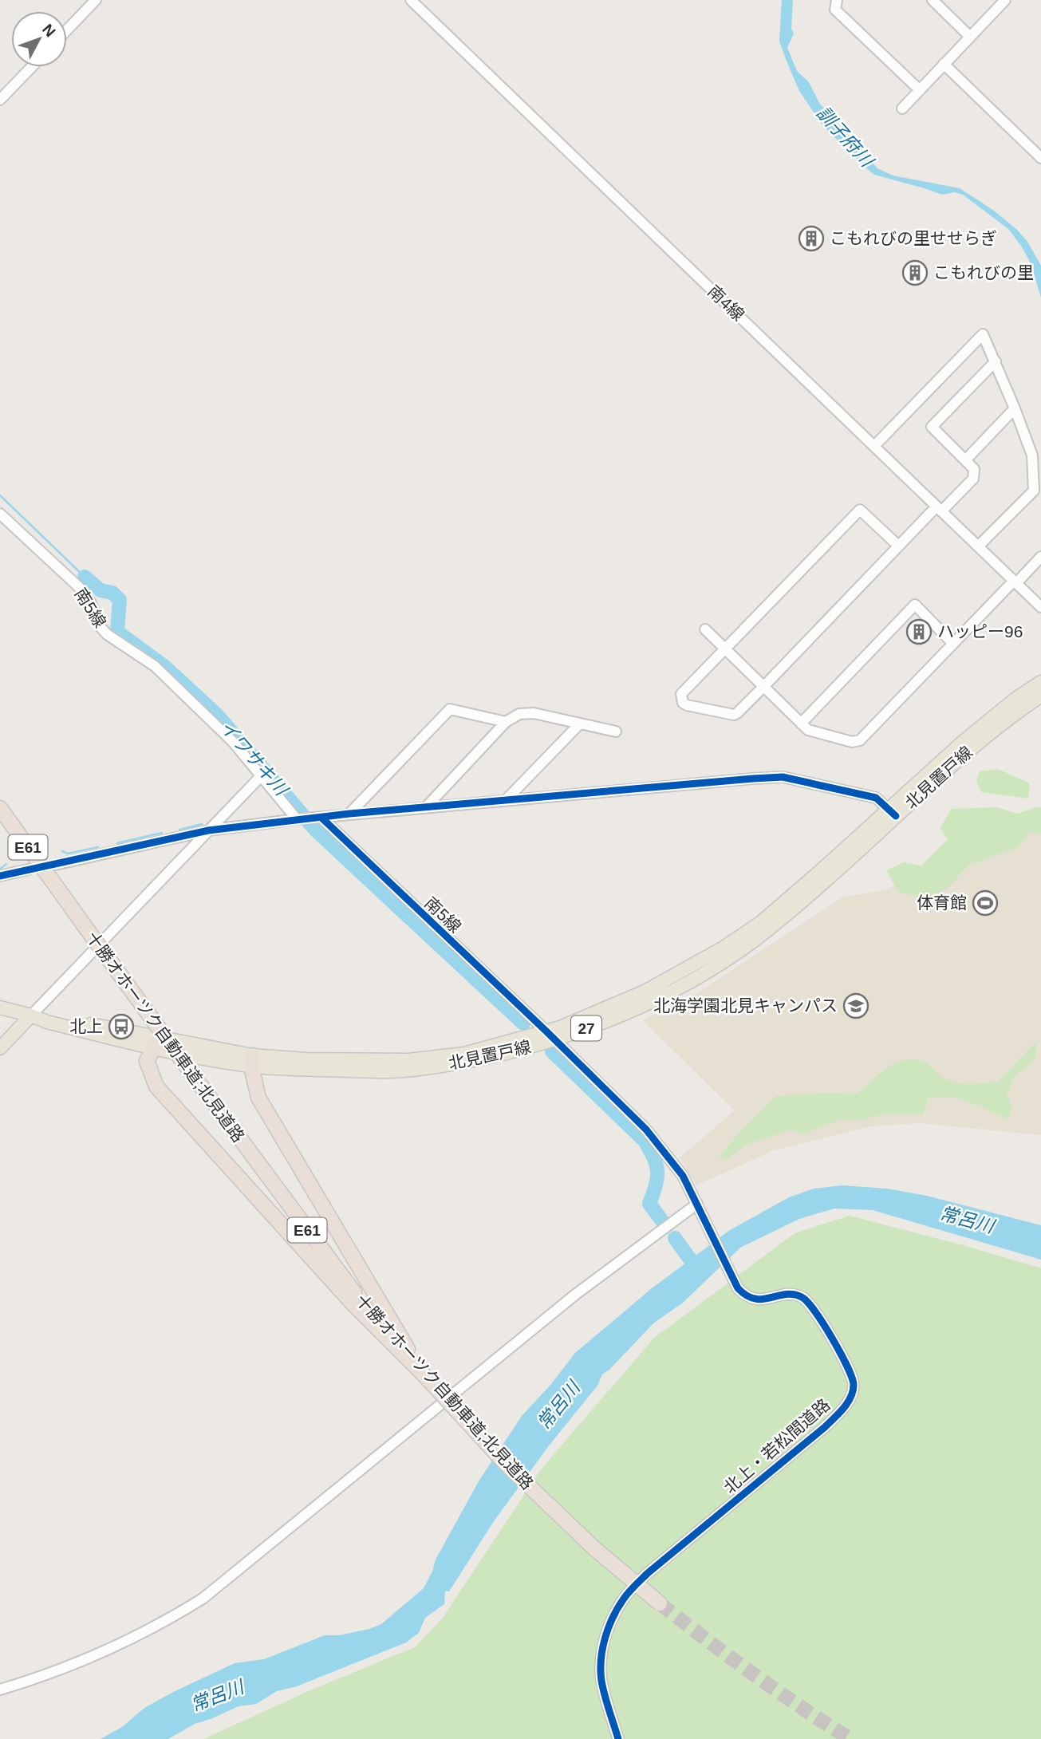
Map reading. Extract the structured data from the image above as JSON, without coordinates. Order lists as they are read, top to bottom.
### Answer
{
  "streets": {
    "highway": ["E61", "十勝オホーツク自動車道;北見道路"],
    "main road": ["北見置戸線", "27"],
    "street": ["南4線", "南5線", "北上・若松間道路"]
  },
  "crossings": [
    ["南5線", "北見置戸線"],
    ["南5線", "北上・若松間道路"],
    ["北見置戸線", "北上・若松間道路"]
  ],
  "water": ["訓子府川", "イワサキ川", "常呂川"],
  "places": {
    "building": ["こもれびの里せせらぎ", "こもれびの里", "ハッピー96"],
    "sports": ["体育館"],
    "school or university": ["北海学園北見キャンパス"],
    "bus stop": ["北上"]
  },
  "north": "top right"
}
